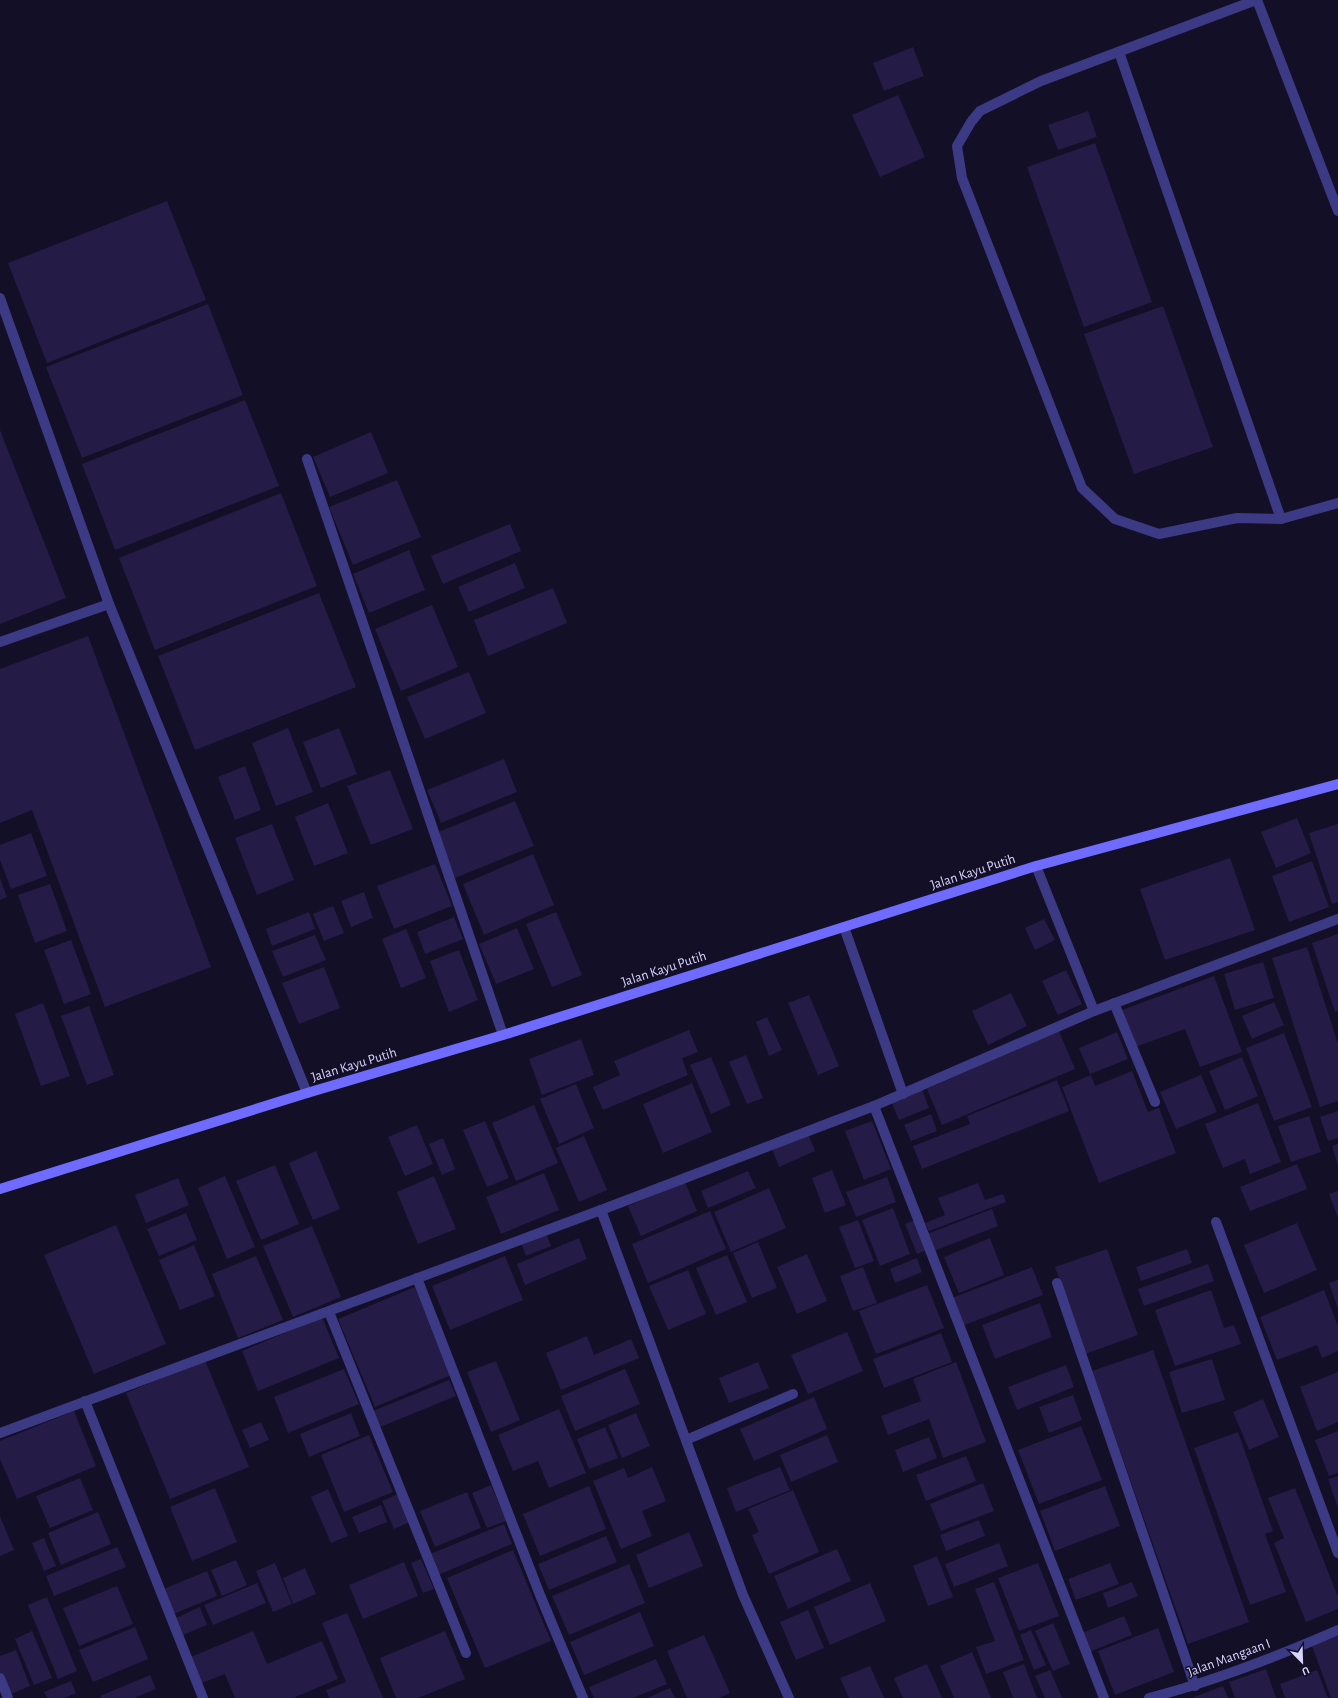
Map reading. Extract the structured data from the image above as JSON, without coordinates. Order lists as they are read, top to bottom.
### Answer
{
  "streets": {
    "street": ["Jalan Kayu Putih", "Jalan Mangaan I"]
  },
  "north": "bottom right"
}
